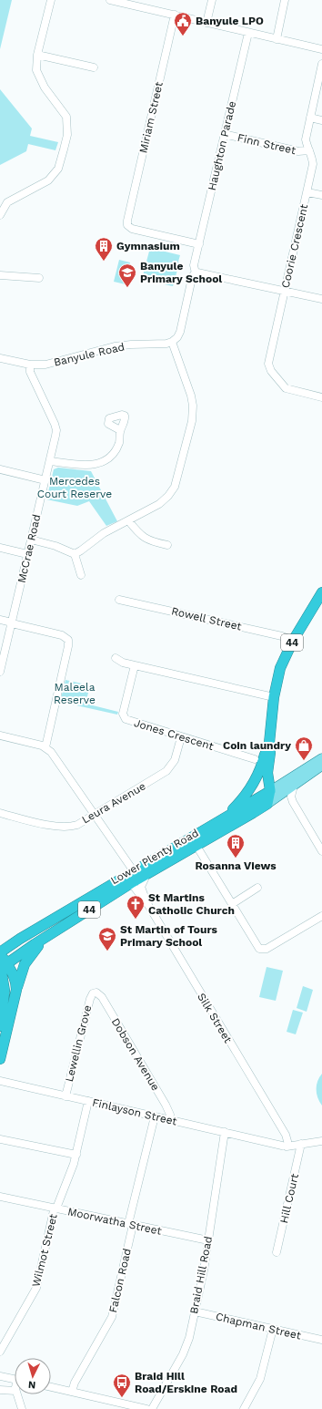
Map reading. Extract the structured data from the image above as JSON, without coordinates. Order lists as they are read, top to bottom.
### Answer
{
  "streets": {
    "highway": ["44", "Lower Plenty Road"],
    "street": [
      "Miriam Street",
      "Finn Street",
      "Haughton Parade",
      "Coorie Crescent",
      "Banyule Road",
      "McCrae Road",
      "Rowell Street",
      "Jones Crescent",
      "Leura Avenue",
      "Silk Street",
      "Lewellin Grove",
      "Dobson Avenue",
      "Finlayson Street",
      "Hill Court",
      "Moorwatha Street",
      "Wilmot Street",
      "Braid Hill Road",
      "Falcon Road",
      "Chapman Street"
    ]
  },
  "crossings": [
    ["Miriam Street", "Haughton Parade"],
    ["Finn Street", "Haughton Parade"],
    ["Finn Street", "Coorie Crescent"],
    ["Banyule Road", "McCrae Road"],
    ["Rowell Street", "44"],
    ["44", "Lower Plenty Road"],
    ["Jones Crescent", "Leura Avenue"],
    ["Lower Plenty Road", "Silk Street"],
    ["Silk Street", "Finlayson Street"],
    ["Lewellin Grove", "Dobson Avenue"],
    ["Lewellin Grove", "Finlayson Street"],
    ["Dobson Avenue", "Finlayson Street"],
    ["Finlayson Street", "Hill Court"],
    ["Finlayson Street", "Wilmot Street"],
    ["Finlayson Street", "Braid Hill Road"],
    ["Finlayson Street", "Falcon Road"],
    ["Moorwatha Street", "Wilmot Street"],
    ["Moorwatha Street", "Braid Hill Road"],
    ["Moorwatha Street", "Falcon Road"],
    ["Braid Hill Road", "Chapman Street"]
  ],
  "parks": ["Mercedes Court Reserve", "Maleela Reserve"],
  "places": {
    "public building": ["Banyule LPO"],
    "building": ["Gymnasium", "Rosanna Views"],
    "school or university": ["Banyule Primary School", "St Martin of Tours Primary School"],
    "shop": ["Coin laundry"],
    "church": ["St Martins Catholic Church"],
    "bus stop": ["Braid Hill Road/Erskine Road"]
  },
  "north": "bottom"
}
